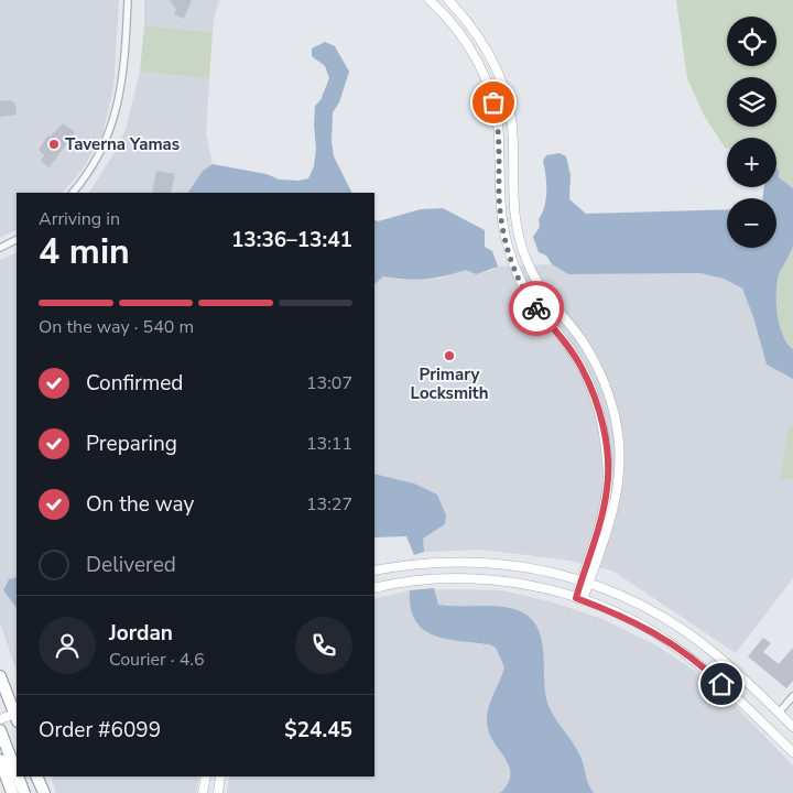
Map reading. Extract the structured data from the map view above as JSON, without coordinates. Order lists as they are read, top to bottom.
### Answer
{
  "places": ["Taverna Yamas", "Primary Locksmith"],
  "page": {
    "map_buttons": ["+", "−"],
    "heading": ["4 min", "Arriving in", "13:36–13:41"],
    "panel": [
      "Jordan",
      "Courier · 4.6",
      "Order #6099",
      "$24.45"
    ],
    "bar": "On the way · 540 m",
    "list": [
      ["Confirmed", "13:07"],
      ["Preparing", "13:11"],
      ["On the way", "13:27"],
      "Delivered"
    ]
  }
}
